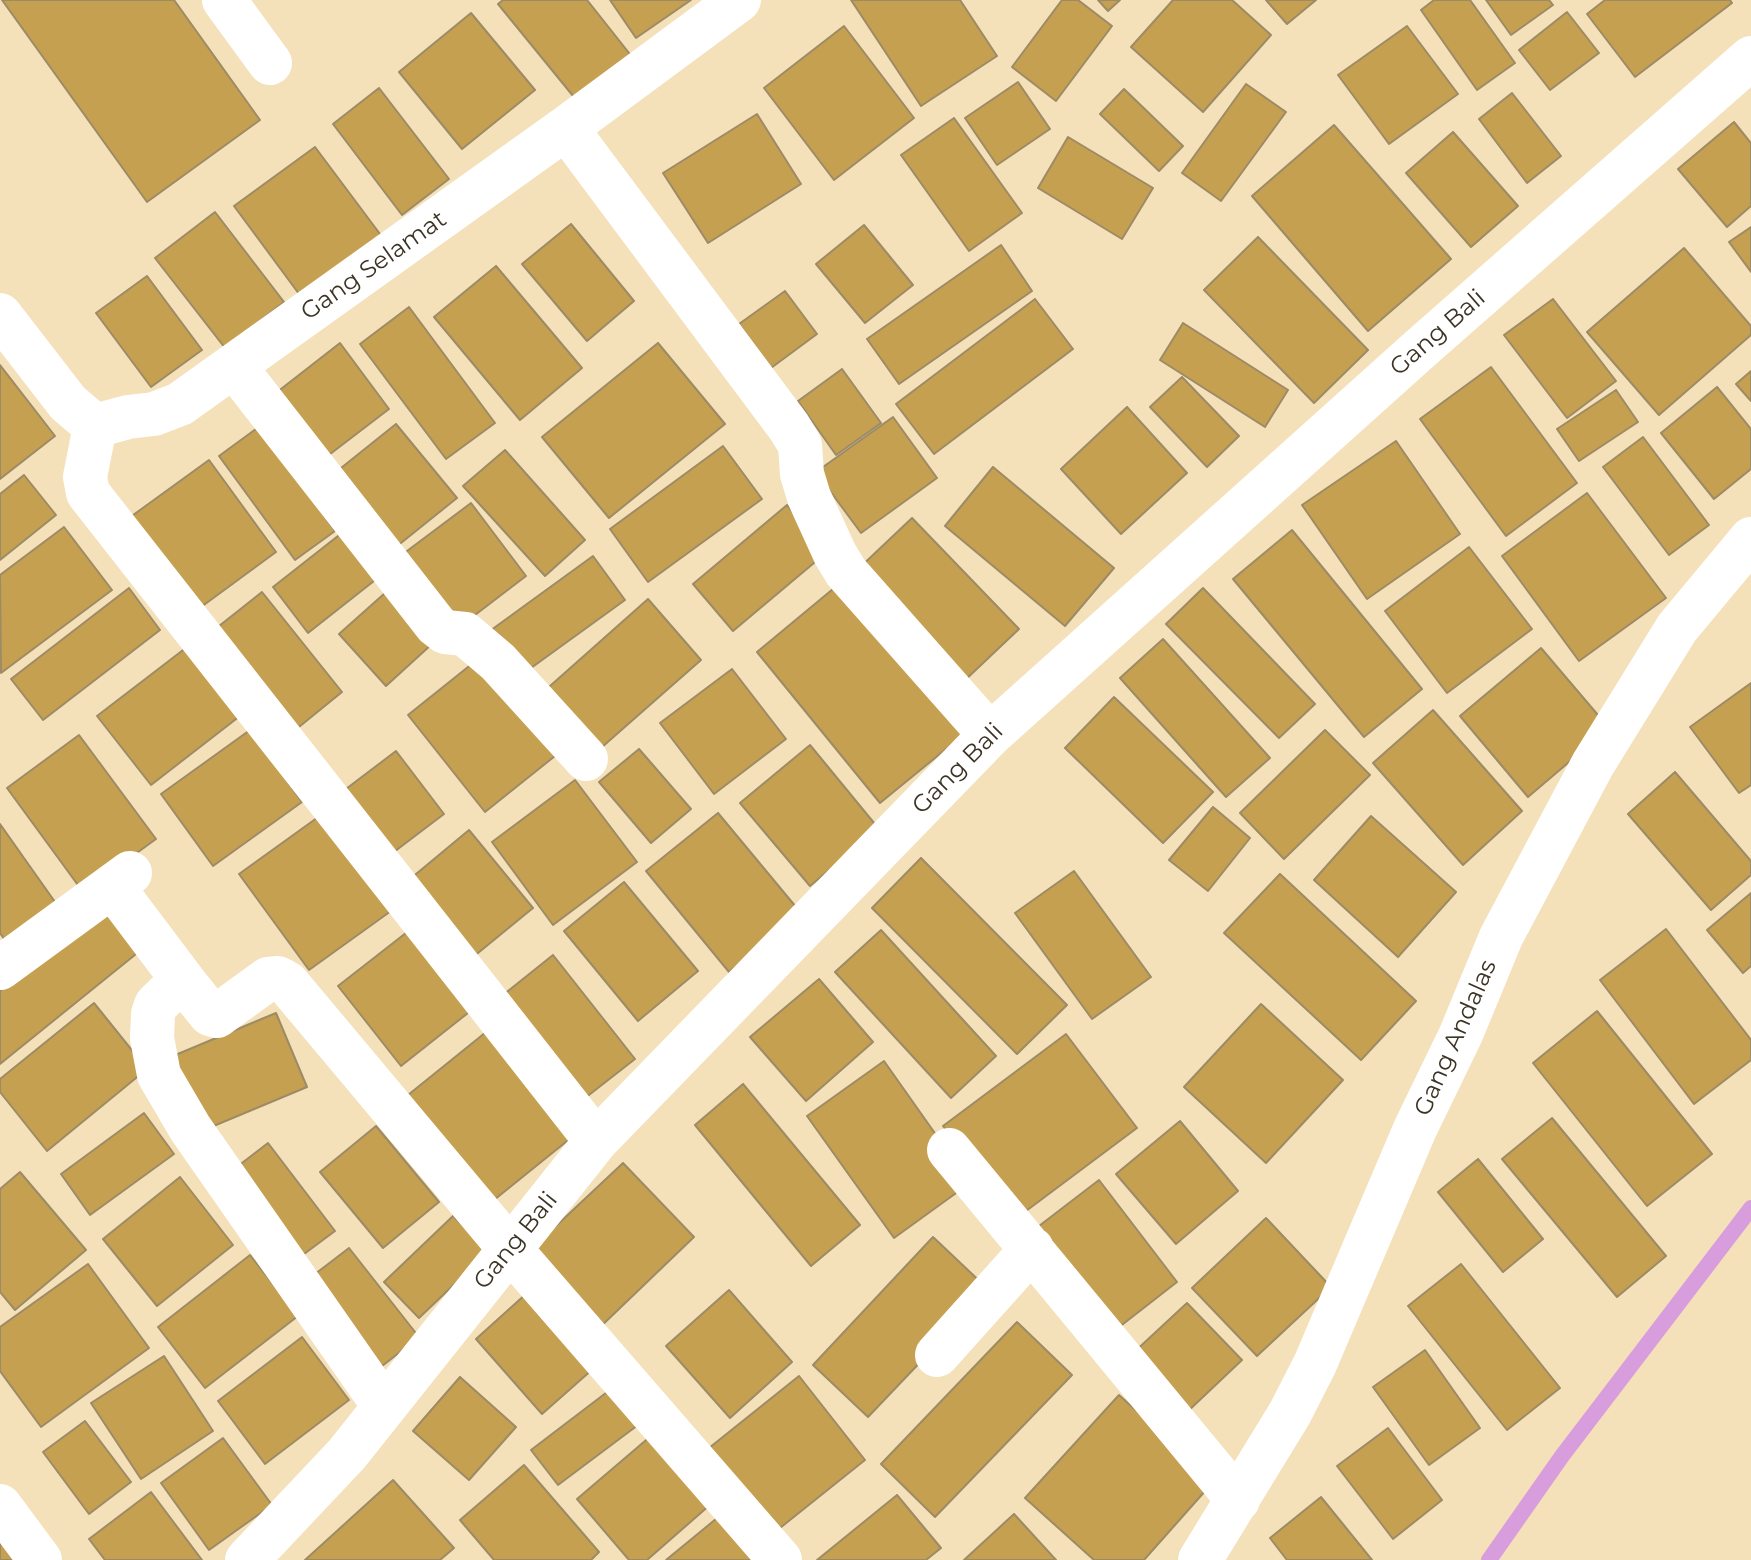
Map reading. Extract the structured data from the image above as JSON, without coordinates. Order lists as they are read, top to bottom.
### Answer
{
  "streets": {
    "street": ["Gang Selamat", "Gang Bali", "Gang Andalas"]
  }
}
